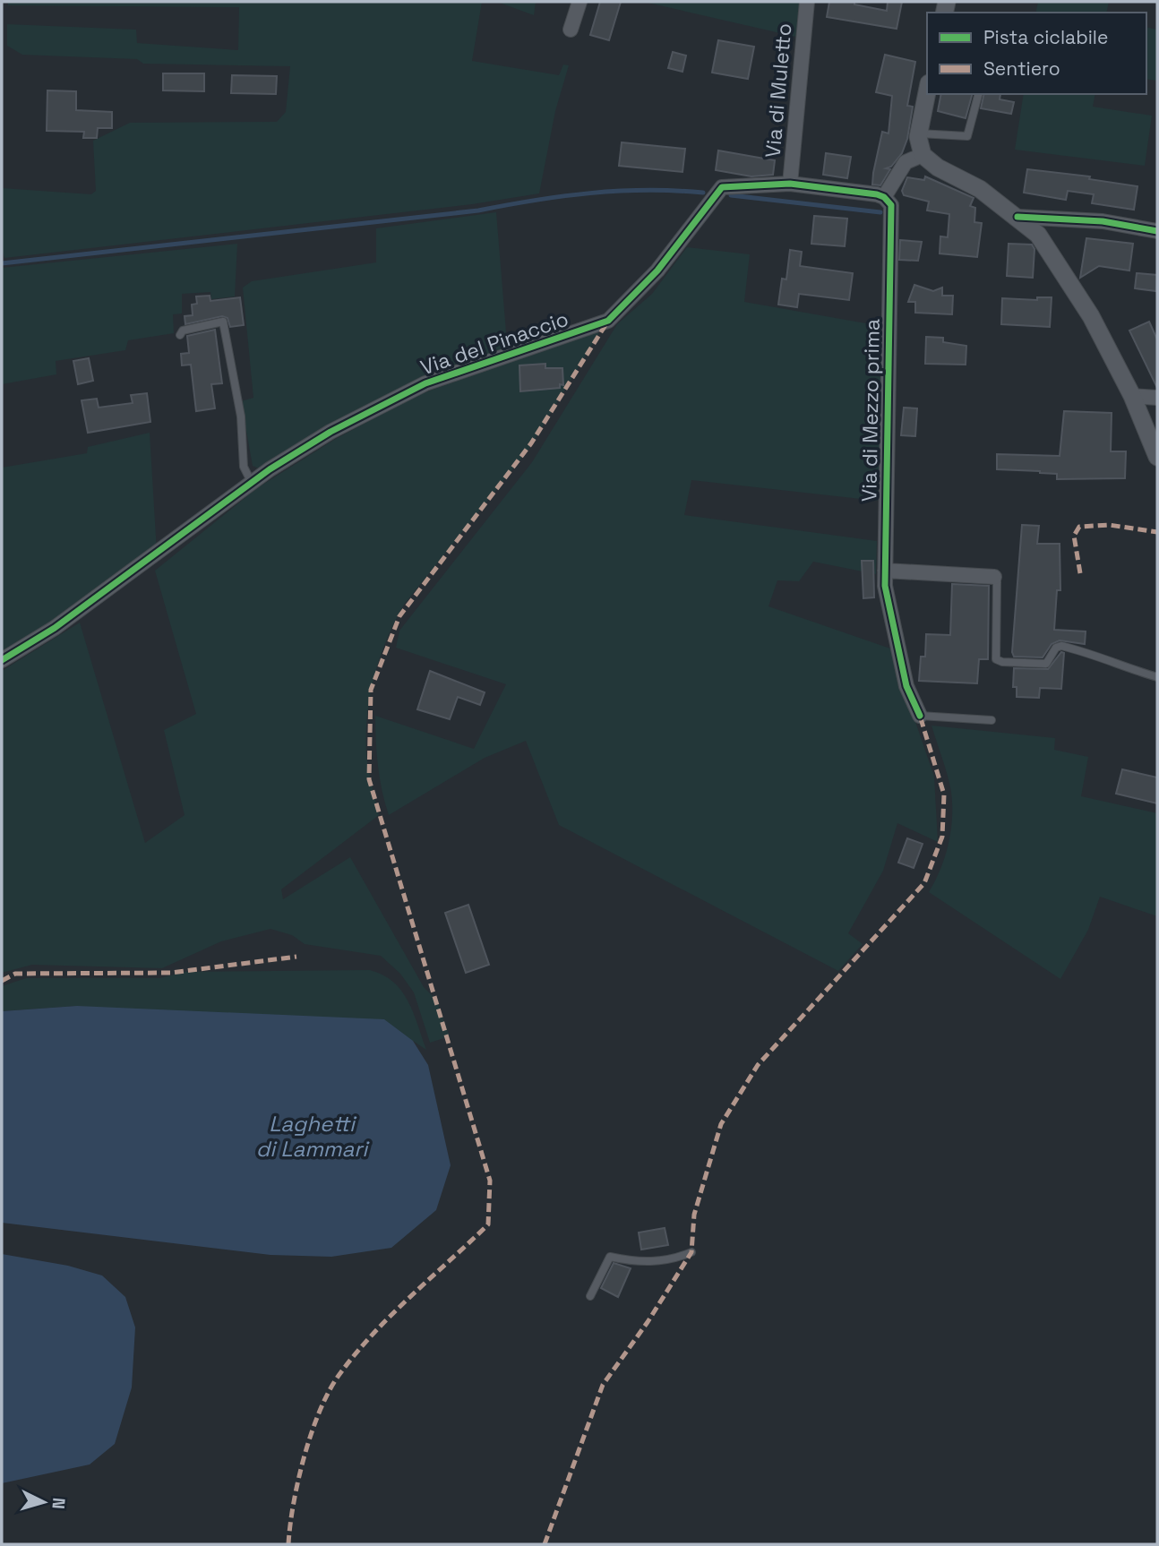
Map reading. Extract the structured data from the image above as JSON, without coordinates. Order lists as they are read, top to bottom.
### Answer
{
  "streets": {
    "street": ["Via di Muletto", "Via del Pinaccio", "Via di Mezzo prima"]
  },
  "crossings": [
    ["Via di Muletto", "Via del Pinaccio"]
  ],
  "water": ["Laghetti di Lammari"],
  "legend": ["Pista ciclabile", "Sentiero"],
  "north": "right"
}
